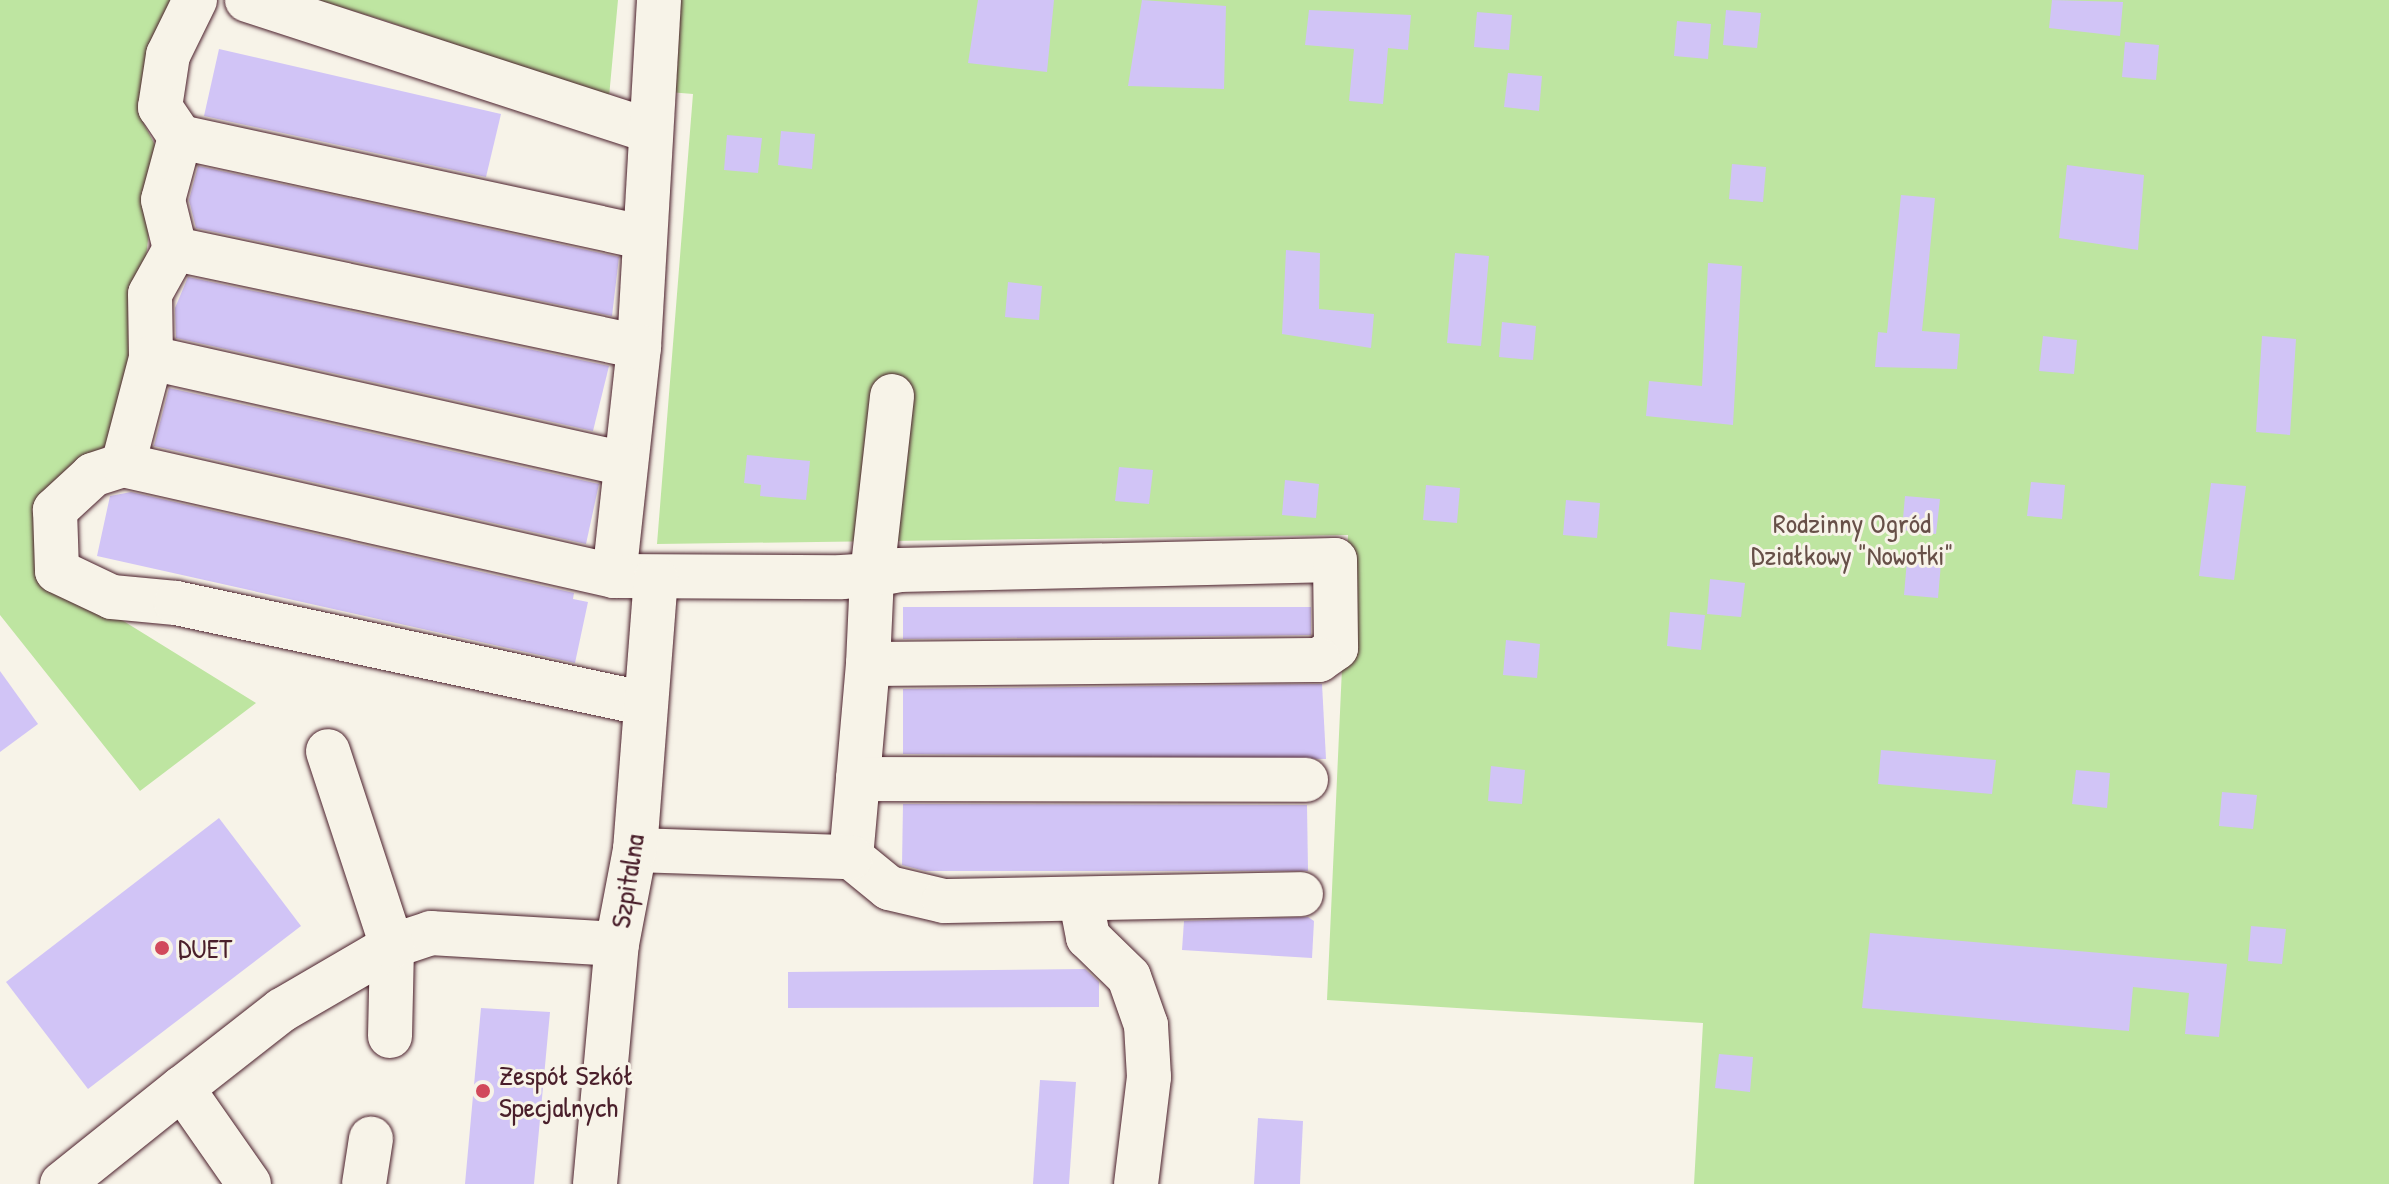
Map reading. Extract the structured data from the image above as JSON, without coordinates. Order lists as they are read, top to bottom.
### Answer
{
  "streets": {
    "street": ["Szpitalna"]
  },
  "parks": ["Rodzinny Ogród Działkowy \"Nowotki\""],
  "places": ["DUET", "Zespół Szkół Specjalnych"]
}
